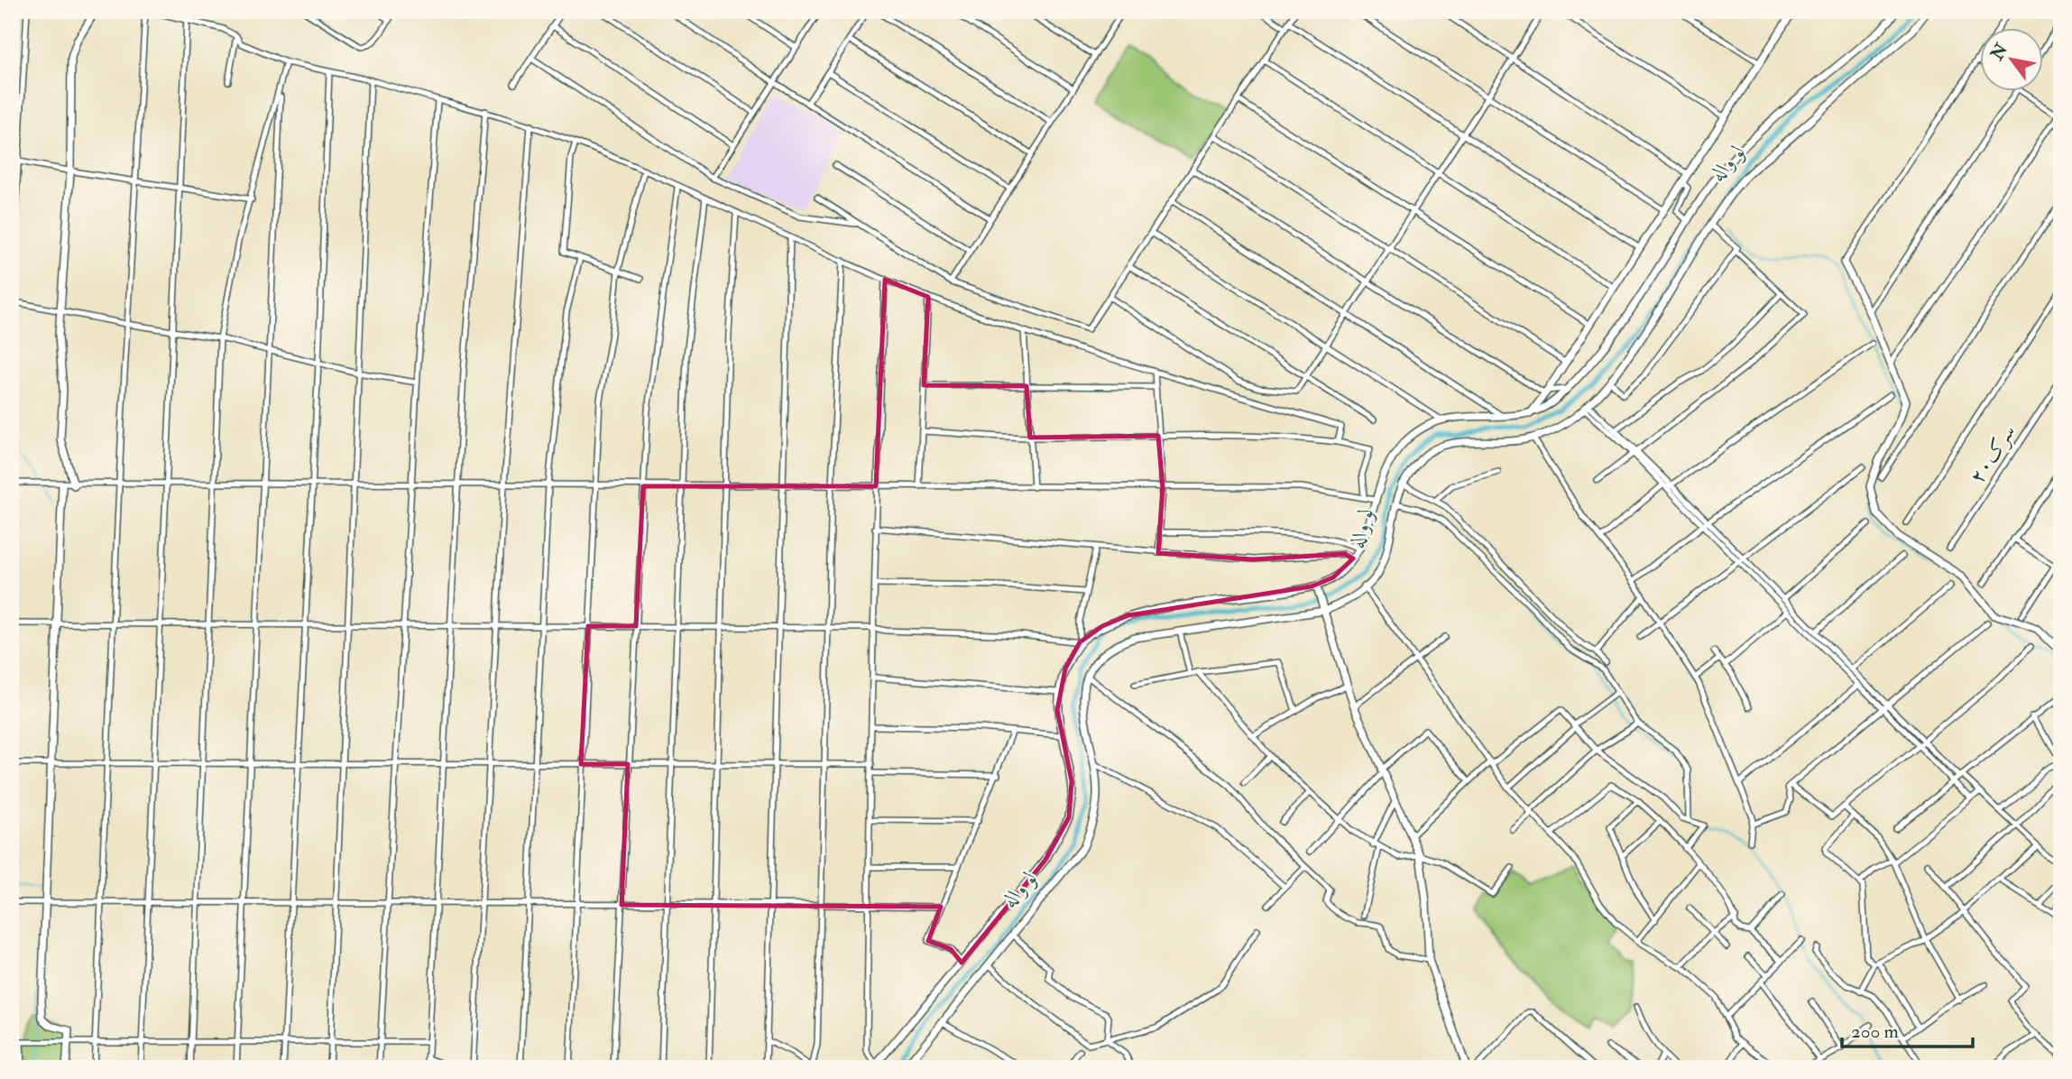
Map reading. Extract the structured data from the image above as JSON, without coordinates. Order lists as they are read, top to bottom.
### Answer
{
  "streets": {
    "street": ["سرک۲۰"]
  },
  "water": ["لو واله"],
  "scale_bar": "200 m",
  "north": "top left"
}
